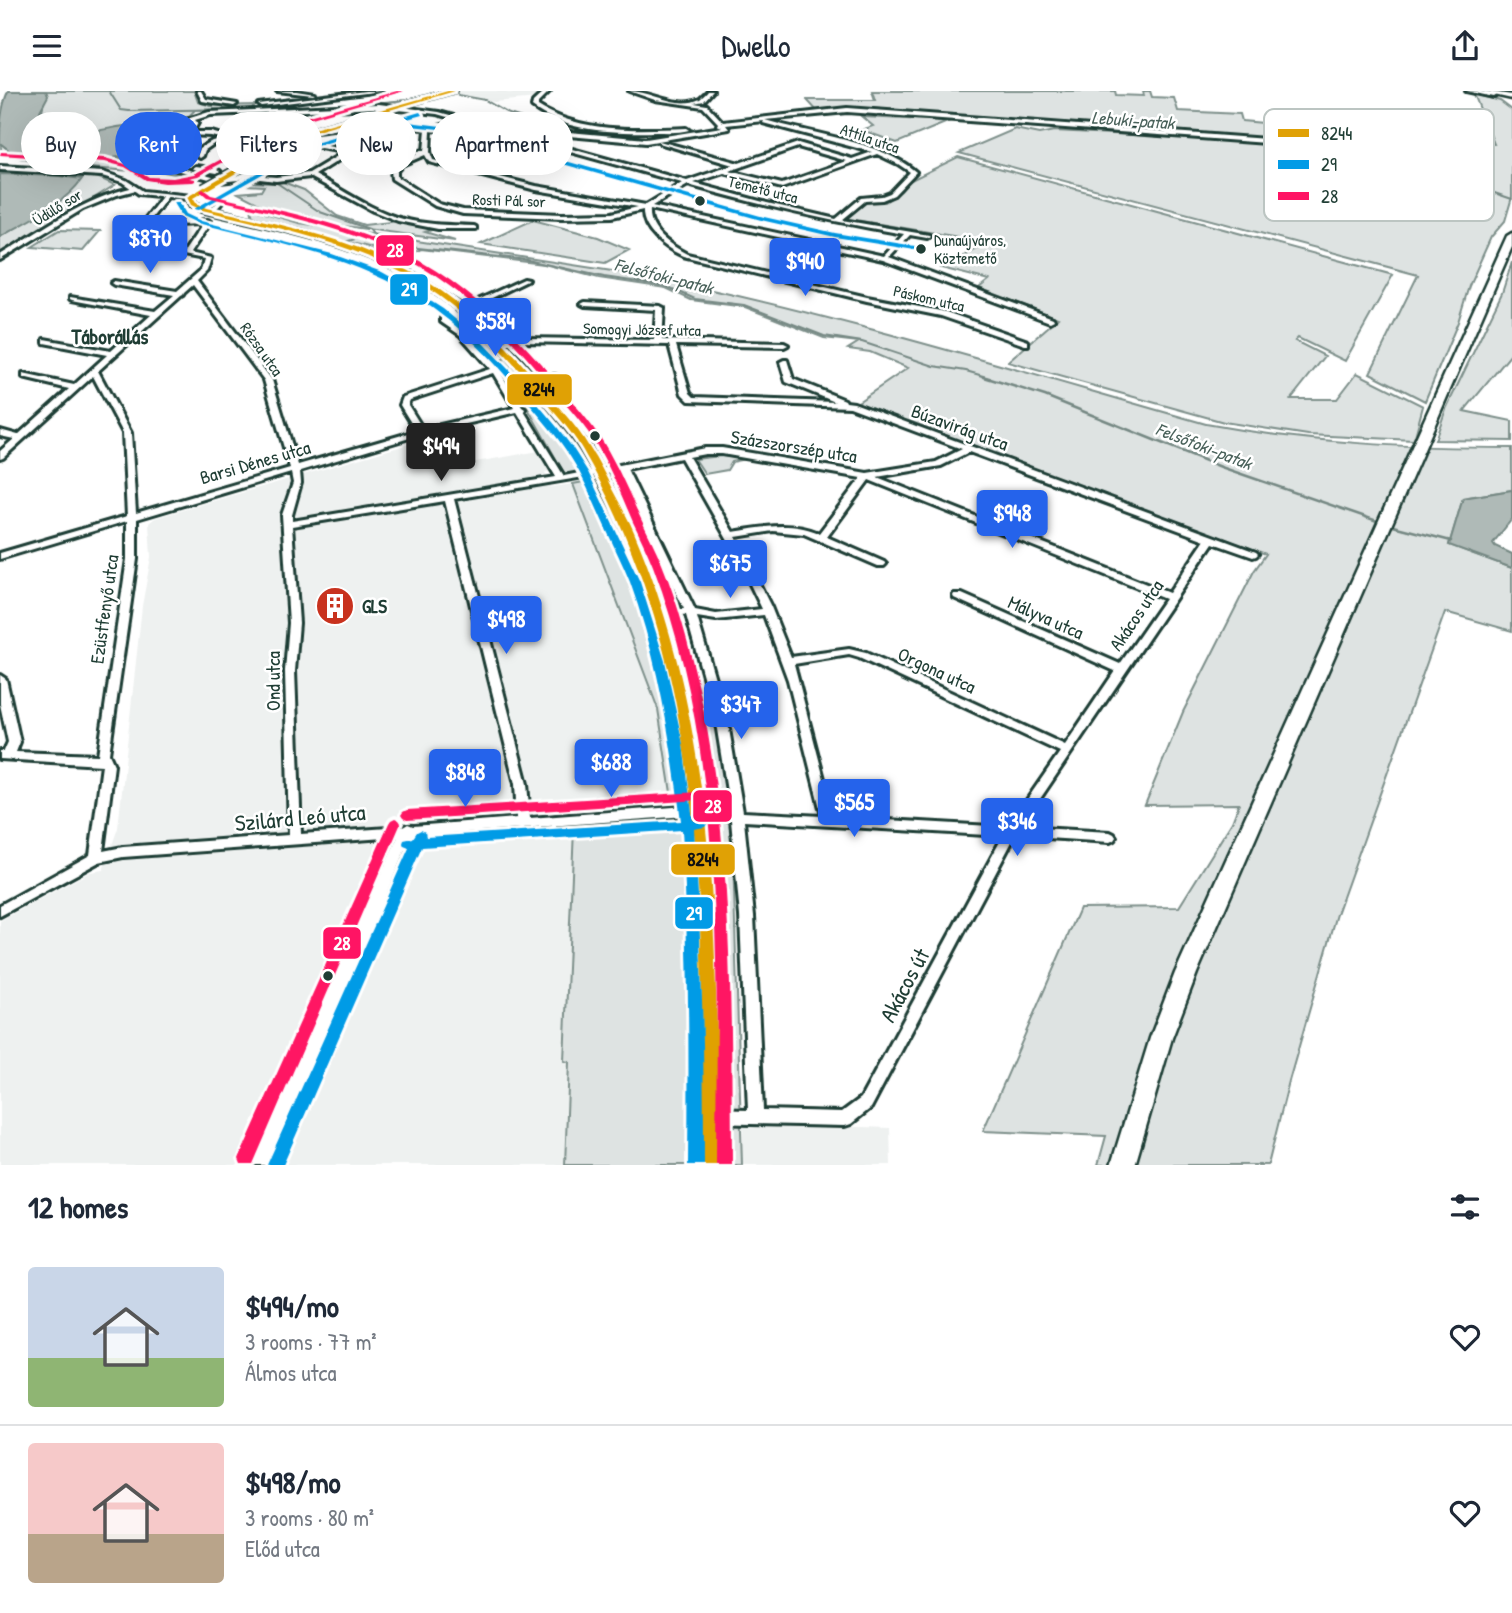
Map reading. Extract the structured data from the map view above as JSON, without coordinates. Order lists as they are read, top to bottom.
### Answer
{
  "streets": {
    "street": [
      "Attila utca",
      "Temető utca",
      "Rosti Pál sor",
      "Üdülő sor",
      "Páskom utca",
      "Somogyi József utca",
      "Rózsa utca",
      "Búzavirág utca",
      "Százszorszép utca",
      "Barsi Dénes utca",
      "Ezüstfenyő utca",
      "Akácos utca",
      "Mályva utca",
      "Orgona utca",
      "Ond utca",
      "Szilárd Leó utca",
      "Akácos út"
    ]
  },
  "crossings": [
    ["Attila utca", "Temető utca"],
    ["Rosti Pál sor", "Páskom utca"],
    ["Somogyi József utca", "Búzavirág utca"],
    ["Rózsa utca", "Százszorszép utca"],
    ["Rózsa utca", "Barsi Dénes utca"],
    ["Rózsa utca", "Ond utca"],
    ["Búzavirág utca", "Akácos utca"],
    ["Százszorszép utca", "Akácos utca"],
    ["Százszorszép utca", "Ond utca"],
    ["Barsi Dénes utca", "Ezüstfenyő utca"],
    ["Ezüstfenyő utca", "Szilárd Leó utca"],
    ["Akácos utca", "Mályva utca"],
    ["Akácos utca", "Orgona utca"],
    ["Akácos utca", "Akácos út"],
    ["Orgona utca", "Akácos út"],
    ["Ond utca", "Szilárd Leó utca"],
    ["Szilárd Leó utca", "Akácos út"]
  ],
  "districts": ["Táborállás"],
  "water": ["Lebuki-patak", "Felsőfoki-patak"],
  "places": {
    "other": ["Dunaújváros, Köztemető"],
    "building": ["GLS"]
  },
  "lines": ["transit line 8244", "transit line 28", "transit line 29"],
  "legend": ["8244", "29", "28"],
  "page": {
    "header": "Dwello",
    "chip": [
      "Buy",
      "Rent",
      "Filters",
      "New",
      "Apartment"
    ],
    "price": [
      "$870",
      "$940",
      "$584",
      "$494",
      "$948",
      "$675",
      "$498",
      "$347",
      "$688",
      "$848",
      "$565",
      "$346"
    ],
    "heading": "12 homes",
    "list": [
      {
        "name": "$494/mo",
        "note": "3 rooms · 77 m² · Álmos utca"
      },
      {
        "name": "$498/mo",
        "note": "3 rooms · 80 m² · Előd utca"
      }
    ]
  }
}
